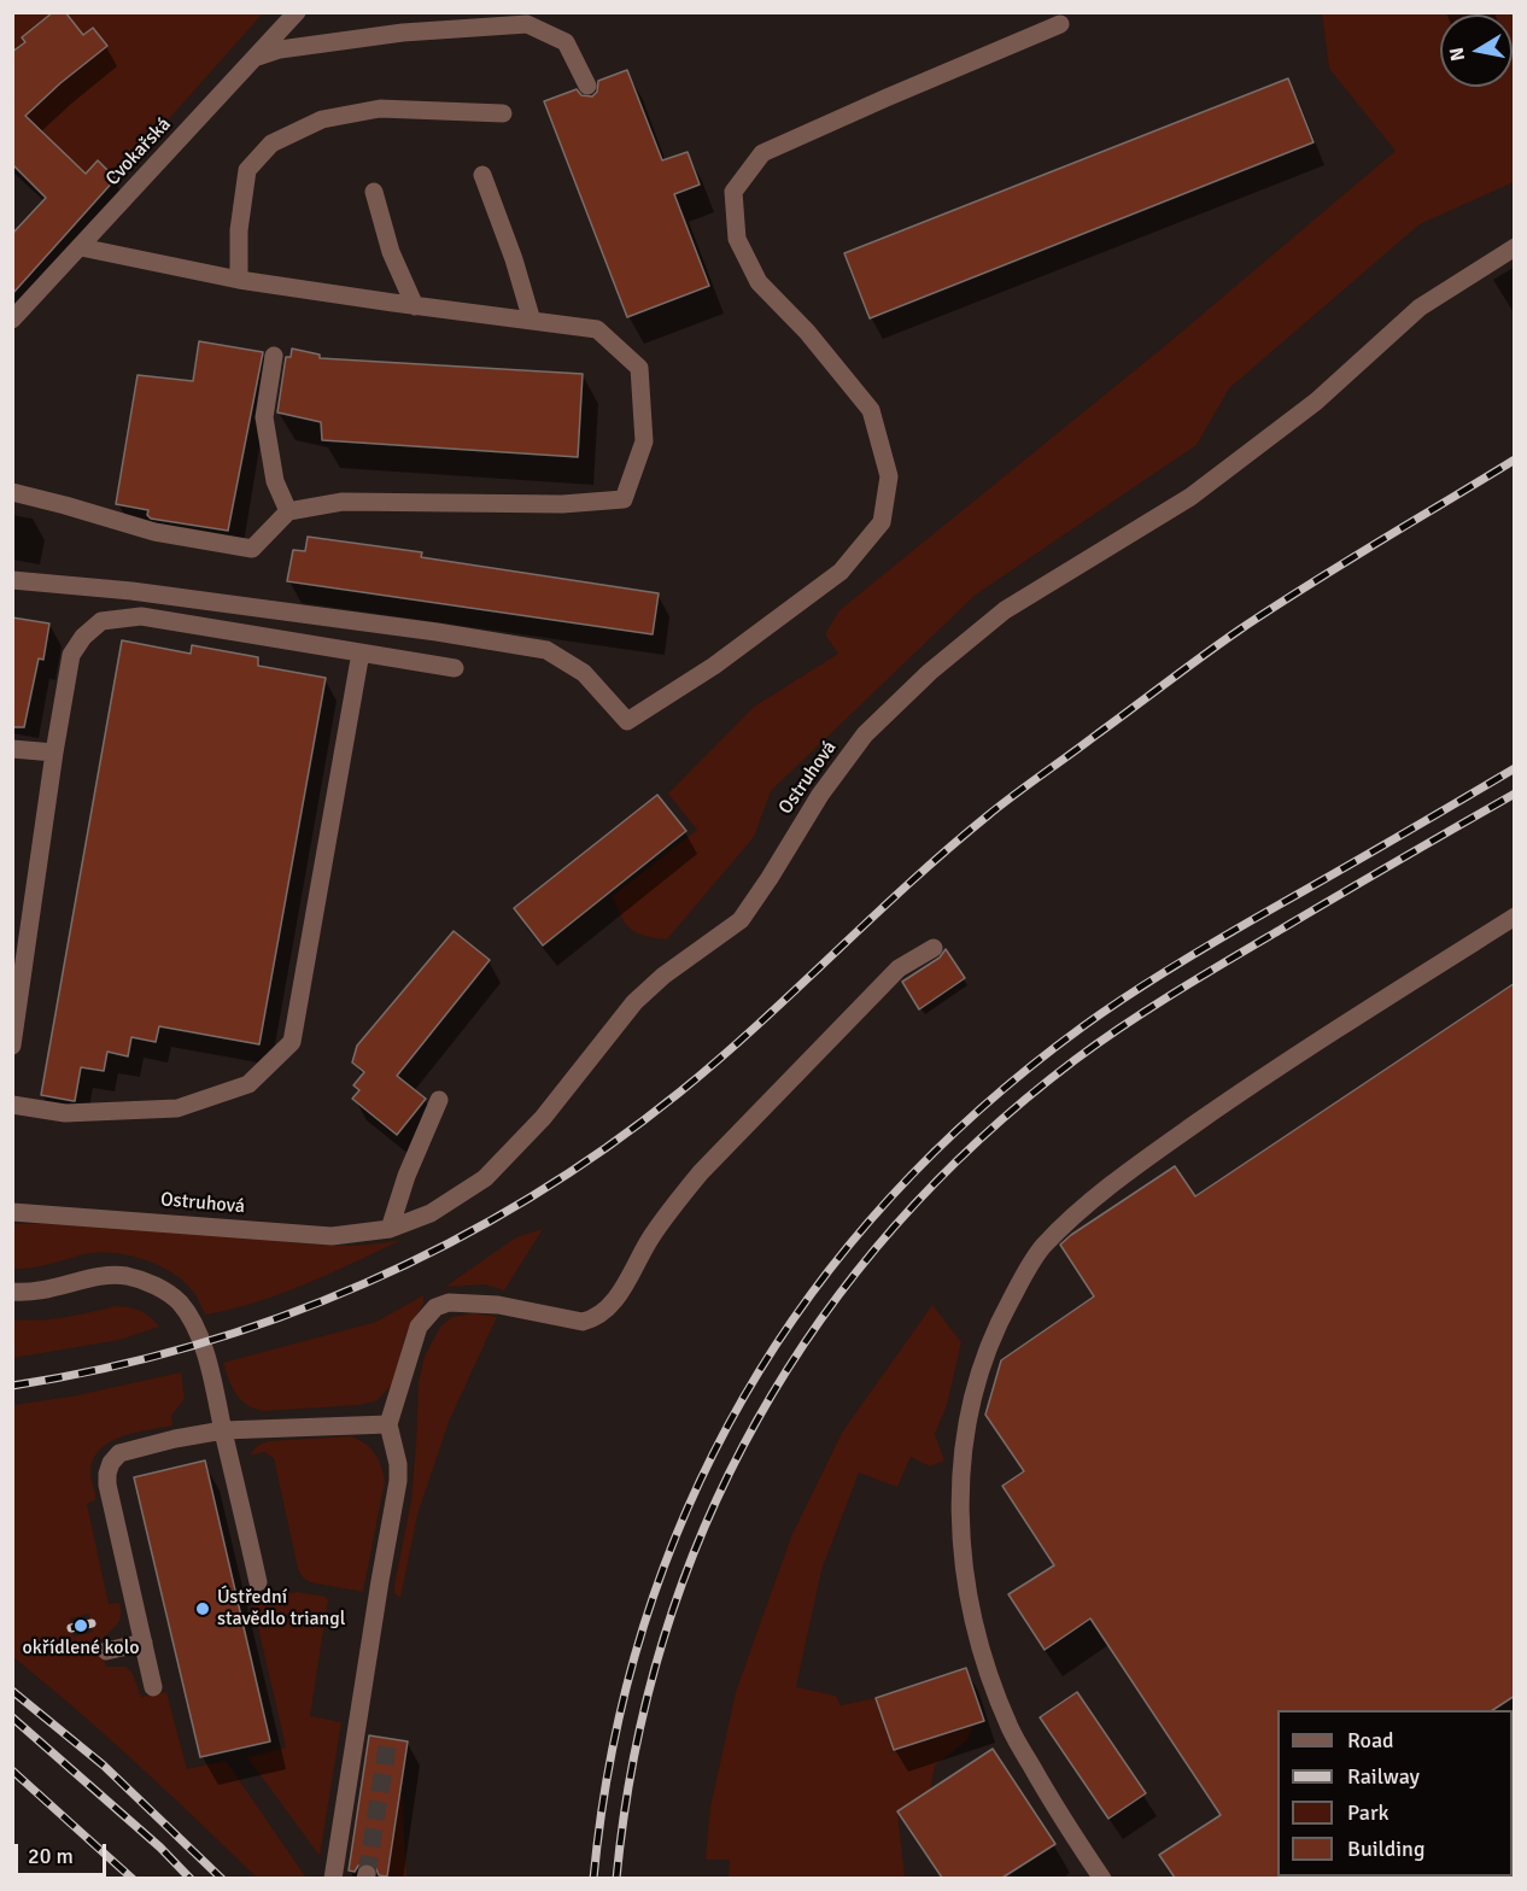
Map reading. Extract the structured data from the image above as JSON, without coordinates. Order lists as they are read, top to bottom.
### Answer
{
  "streets": {
    "street": ["Cvokařská", "Ostruhová"]
  },
  "places": ["Ústřední stavědlo triangl", "okřídlené kolo"],
  "legend": [
    "Road",
    "Railway",
    "Park",
    "Building"
  ],
  "scale_bar": "20 m",
  "north": "left"
}
